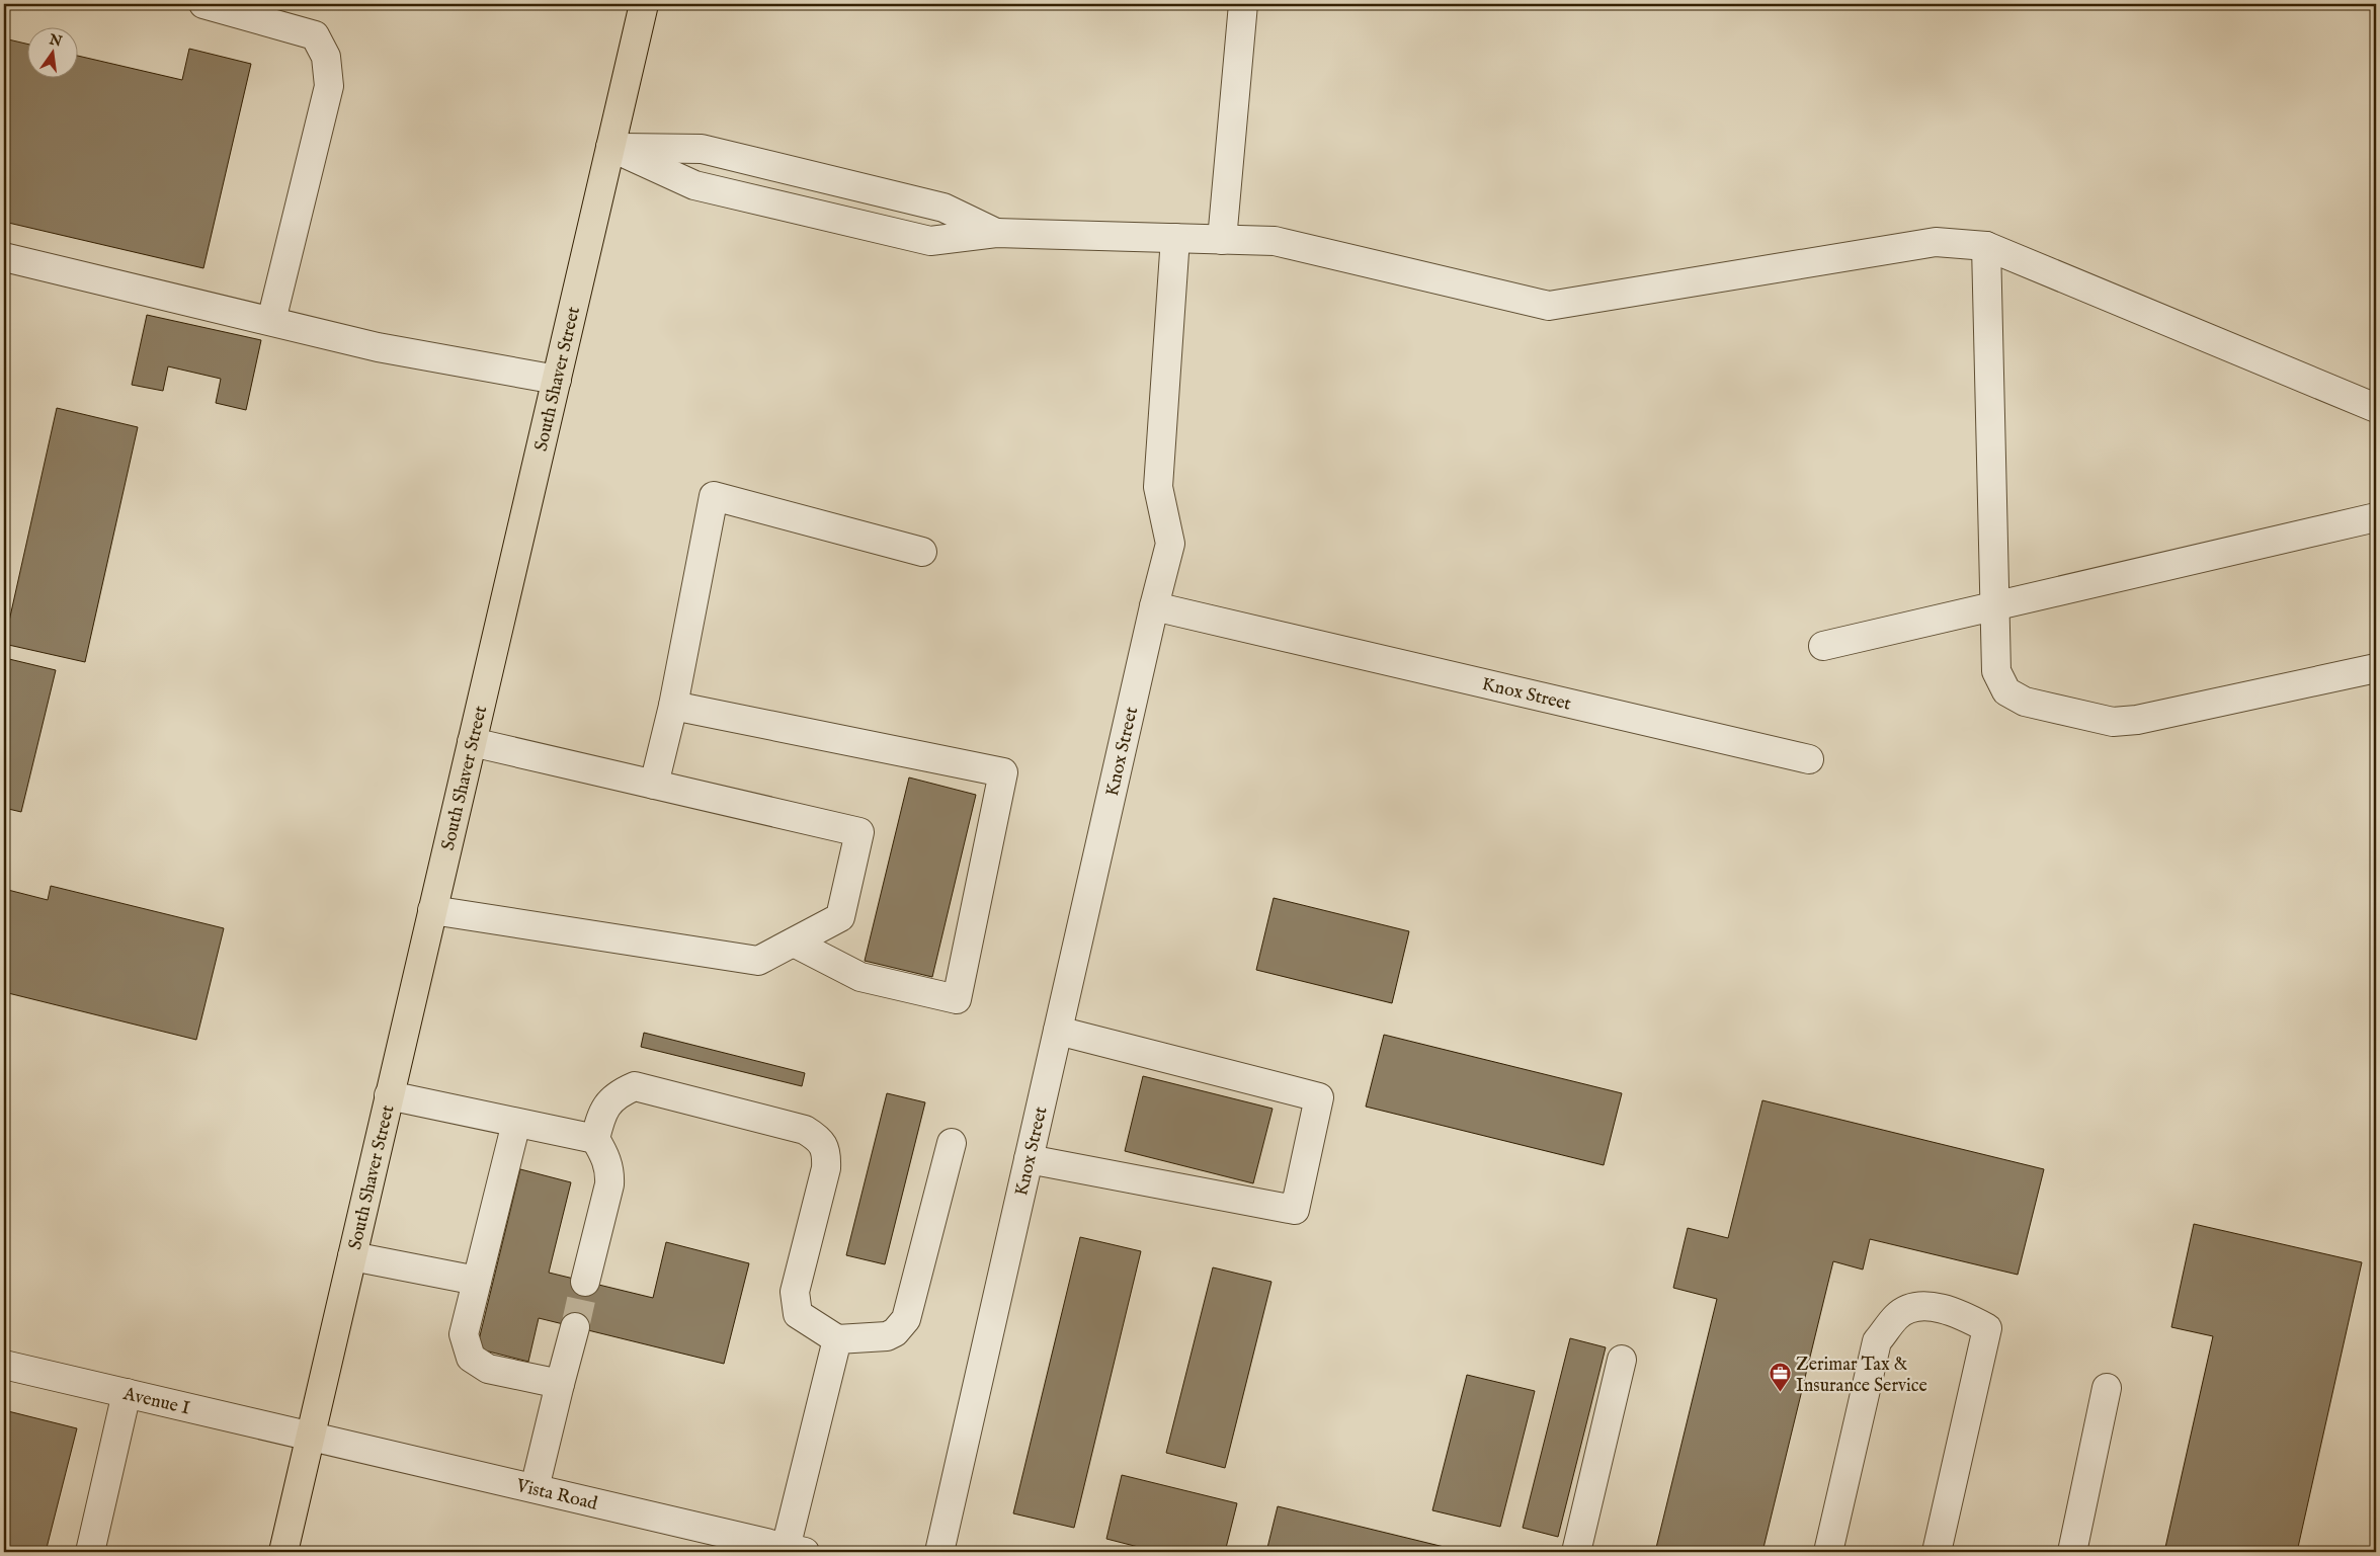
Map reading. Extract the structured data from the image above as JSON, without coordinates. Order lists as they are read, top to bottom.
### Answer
{
  "streets": {
    "main road": ["South Shaver Street"],
    "street": ["Knox Street", "Avenue I", "Vista Road"]
  },
  "crossings": [
    ["South Shaver Street", "Avenue I"],
    ["South Shaver Street", "Vista Road"],
    ["Avenue I", "Vista Road"]
  ],
  "places": {
    "office": ["Zerimar Tax & Insurance Service"]
  },
  "north": "top"
}
